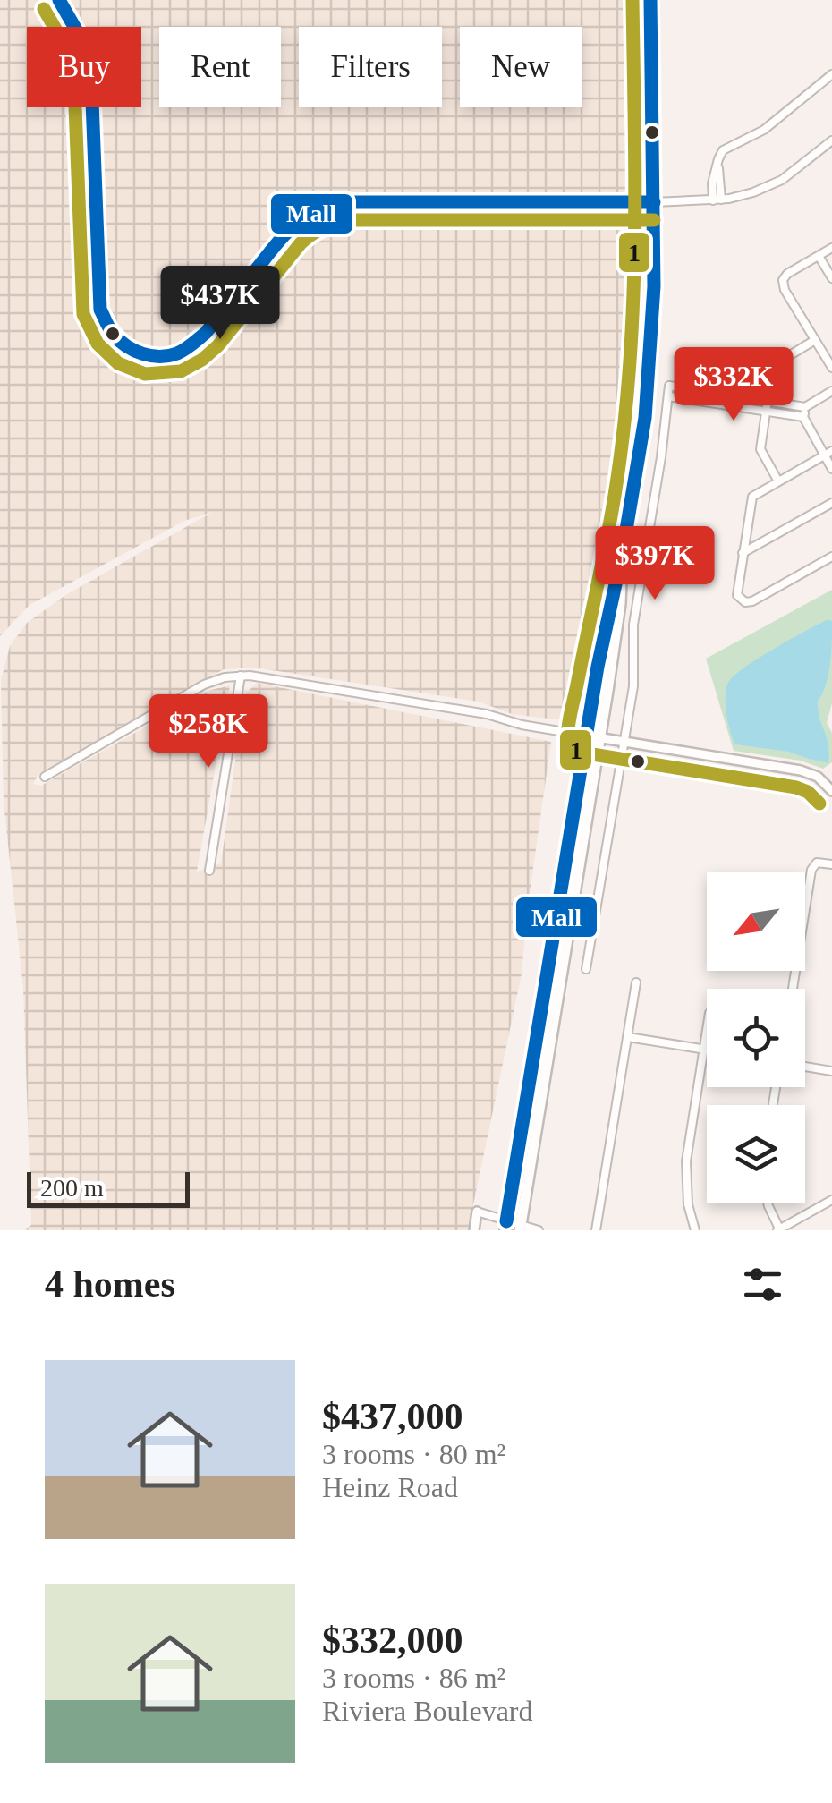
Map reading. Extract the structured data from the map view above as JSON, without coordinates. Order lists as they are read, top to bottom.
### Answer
{
  "lines": ["transit line Mall", "transit line 1"],
  "scale_bar": "200 m",
  "north": "bottom left",
  "page": {
    "chip": [
      "Buy",
      "Rent",
      "Filters",
      "New"
    ],
    "price": [
      "$437K",
      "$332K",
      "$397K",
      "$258K"
    ],
    "scale": "200 m",
    "heading": "4 homes",
    "list": [
      {
        "name": "$437,000",
        "note": "3 rooms · 80 m² · Heinz Road"
      },
      {
        "name": "$332,000",
        "note": "3 rooms · 86 m² · Riviera Boulevard"
      }
    ]
  }
}
